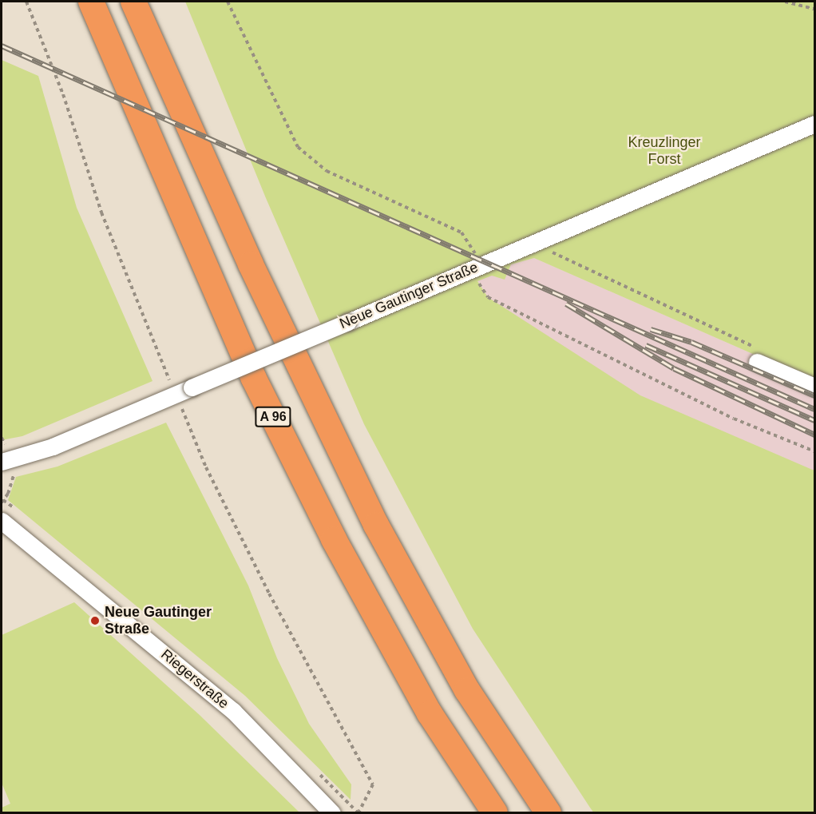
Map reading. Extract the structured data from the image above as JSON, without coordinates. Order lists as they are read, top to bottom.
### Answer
{
  "streets": {
    "highway": ["A 96"],
    "street": ["Neue Gautinger Straße", "Riegerstraße"]
  },
  "parks": ["Kreuzlinger Forst"],
  "places": ["Neue Gautinger Straße"]
}
